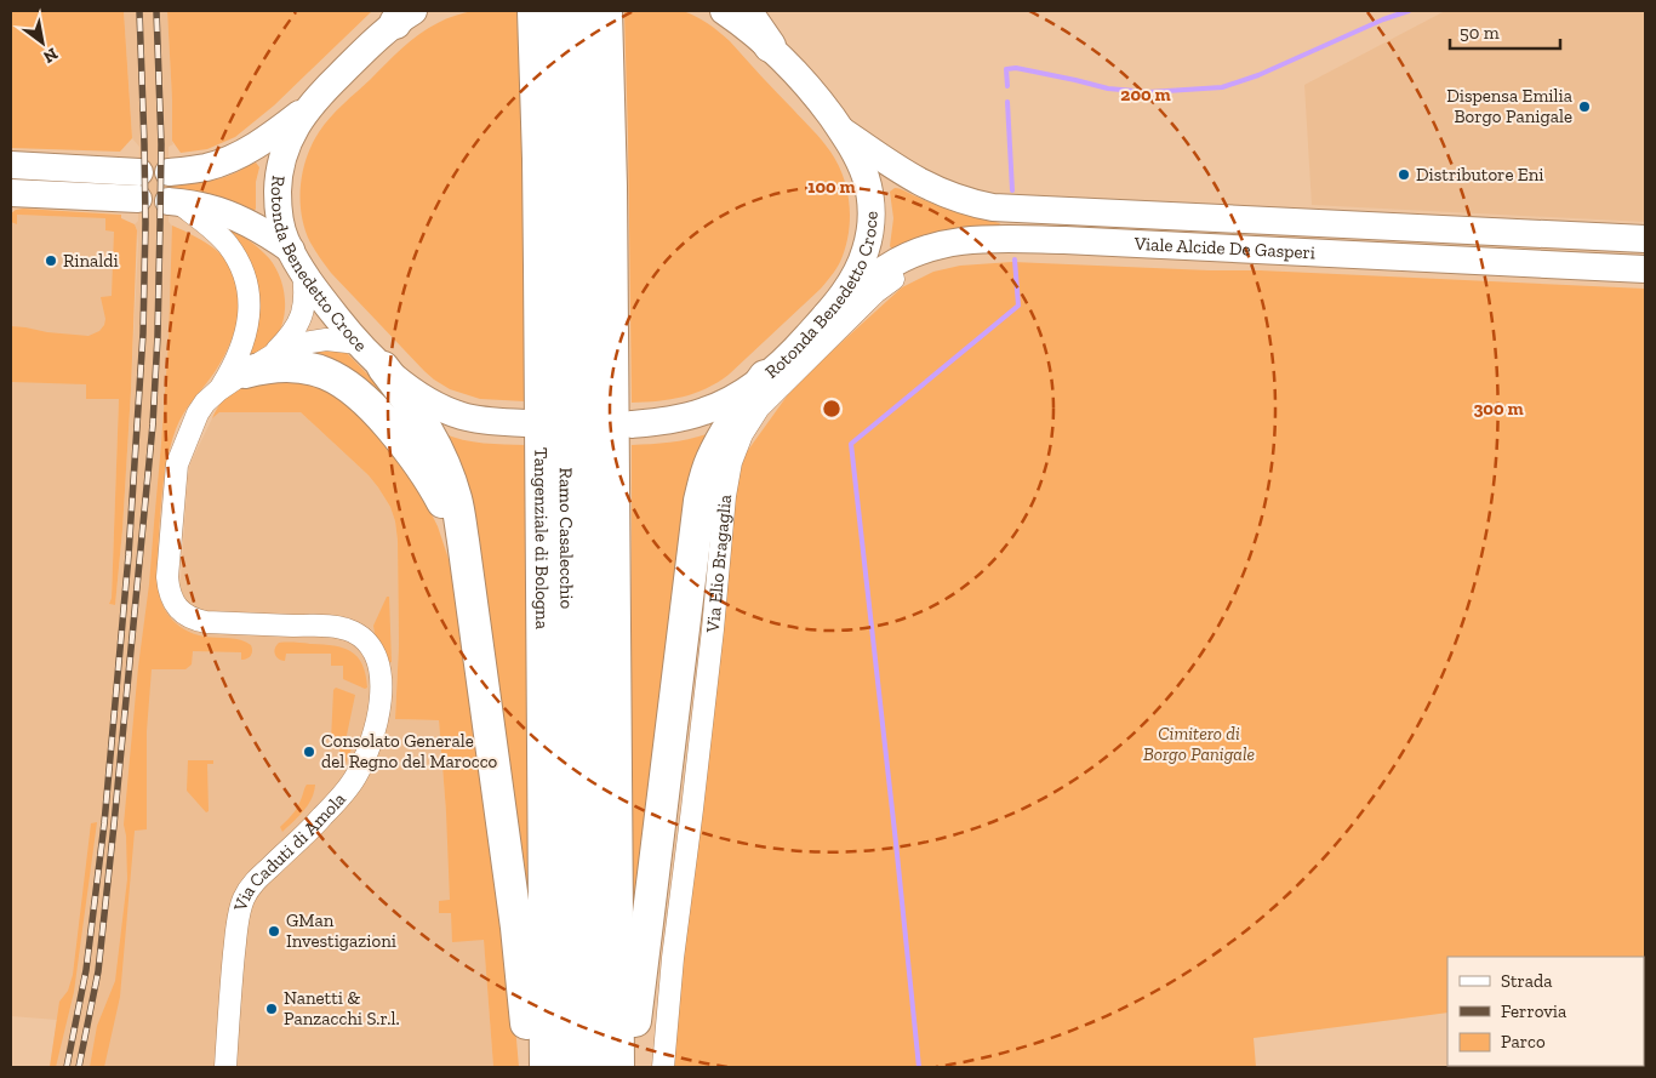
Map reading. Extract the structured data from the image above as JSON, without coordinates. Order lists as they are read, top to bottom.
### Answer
{
  "streets": {
    "highway": ["Tangenziale di Bologna", "Ramo Casalecchio"],
    "main road": ["Viale Alcide De Gasperi", "Rotonda Benedetto Croce"],
    "street": ["Via Elio Bragaglia", "Via Caduti di Amola"]
  },
  "crossings": [
    ["Viale Alcide De Gasperi", "Rotonda Benedetto Croce"],
    ["Viale Alcide De Gasperi", "Via Elio Bragaglia"],
    ["Rotonda Benedetto Croce", "Via Caduti di Amola"],
    ["Tangenziale di Bologna", "Ramo Casalecchio"]
  ],
  "parks": ["Cimitero di Borgo Panigale"],
  "places": [
    "Dispensa Emilia Borgo Panigale",
    "Distributore Eni",
    "Rinaldi",
    "Consolato Generale del Regno del Marocco",
    "GMan Investigazioni",
    "Nanetti & Panzacchi S.r.l."
  ],
  "legend": ["Strada", "Ferrovia", "Parco"],
  "scale_bar": "50 m",
  "north": "bottom right",
  "rings": ["200 m", "100 m", "300 m"]
}
